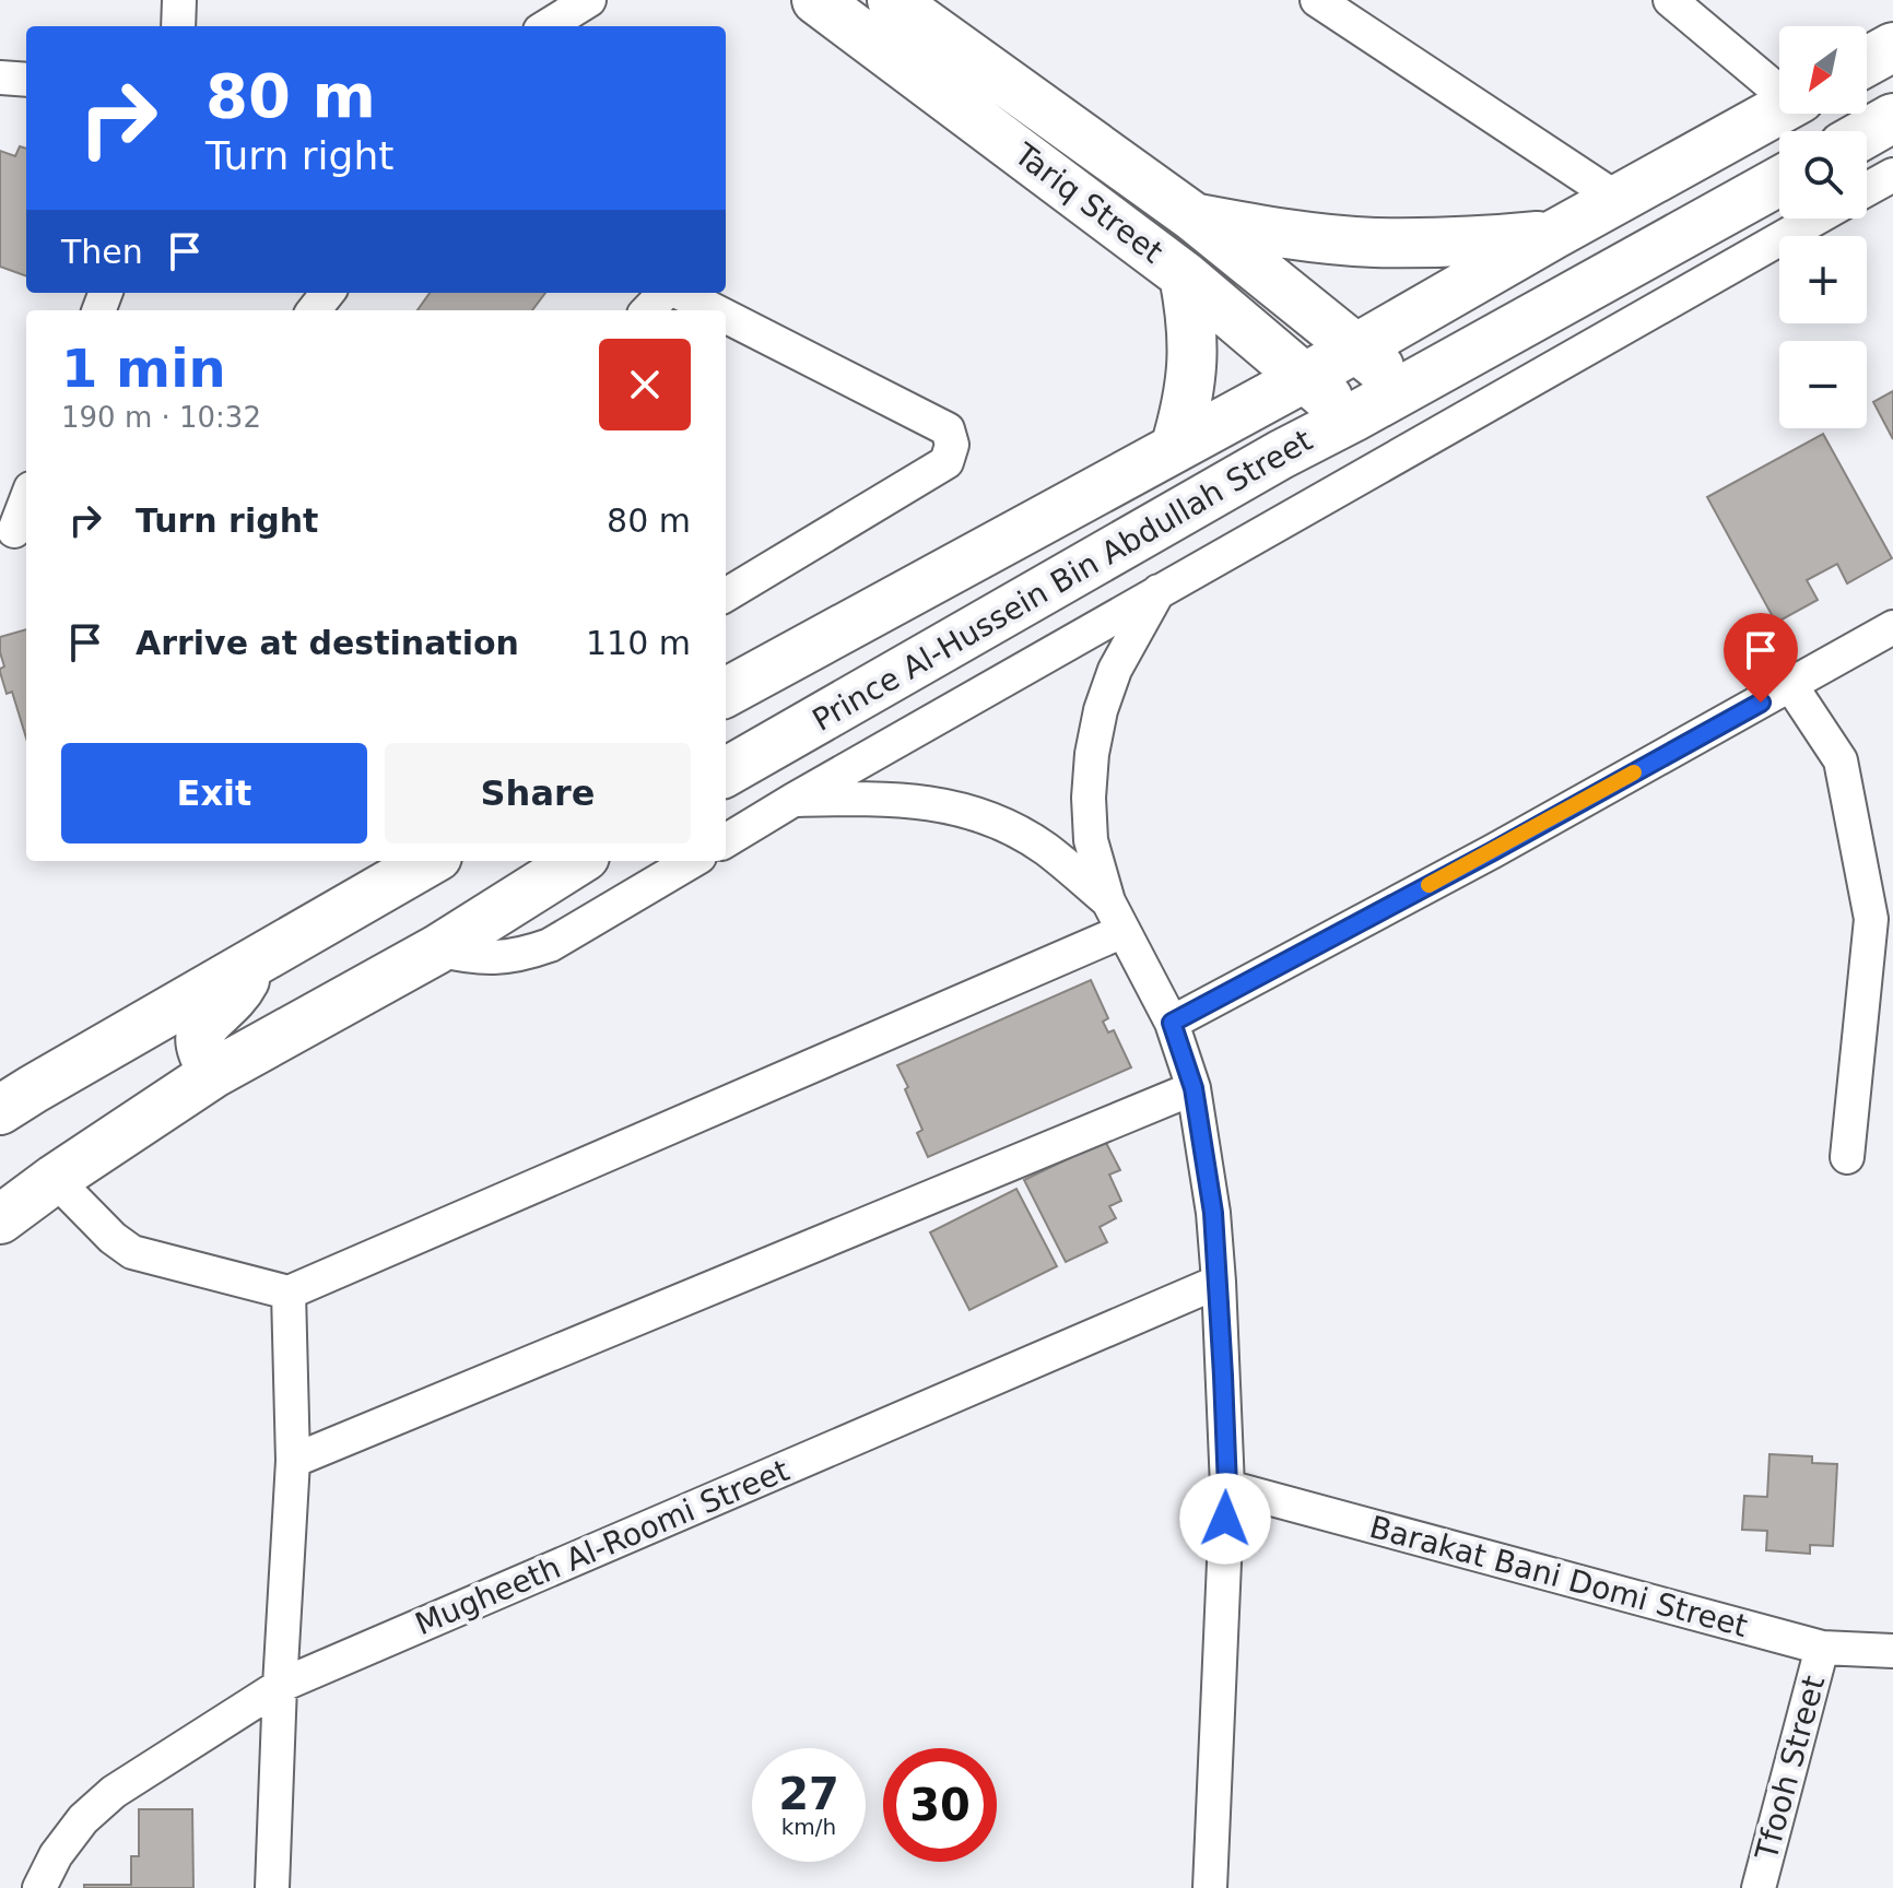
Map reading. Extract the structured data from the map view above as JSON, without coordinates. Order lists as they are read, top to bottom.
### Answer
{
  "streets": {
    "main road": ["Tariq Street", "Prince Al-Hussein Bin Abdullah Street"],
    "street": ["Mugheeth Al-Roomi Street", "Barakat Bani Domi Street", "Tfooh Street"]
  },
  "crossings": [
    ["Tariq Street", "Prince Al-Hussein Bin Abdullah Street"],
    ["Barakat Bani Domi Street", "Tfooh Street"]
  ],
  "north": "bottom left",
  "page": {
    "map_buttons": ["+", "−"],
    "turn": ["80 m", "Turn right"],
    "then": "Then",
    "heading": ["1 min", "190 m · 10:32"],
    "list": [
      {
        "name": "Turn right",
        "value": "80 m"
      },
      {
        "name": "Arrive at destination",
        "value": "110 m"
      }
    ],
    "buttons": ["Exit", "Share"],
    "speed": "27 km/h",
    "limit": "30"
  }
}
